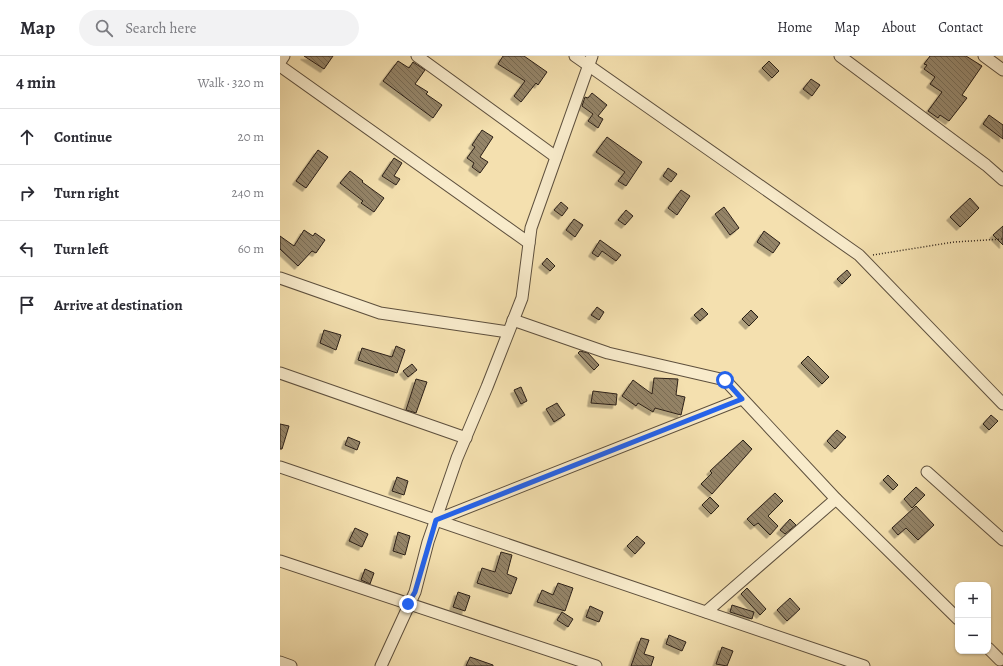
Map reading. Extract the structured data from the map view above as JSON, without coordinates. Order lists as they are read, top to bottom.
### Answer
{
  "page": {
    "header": "Map",
    "search": "Search here",
    "nav": [
      "Home",
      "Map",
      "About",
      "Contact"
    ],
    "heading": ["4 min", "Walk · 320 m"],
    "list": [
      ["Continue", "20 m"],
      ["Turn right", "240 m"],
      ["Turn left", "60 m"],
      "Arrive at destination"
    ],
    "map_buttons": ["+", "−"]
  }
}
